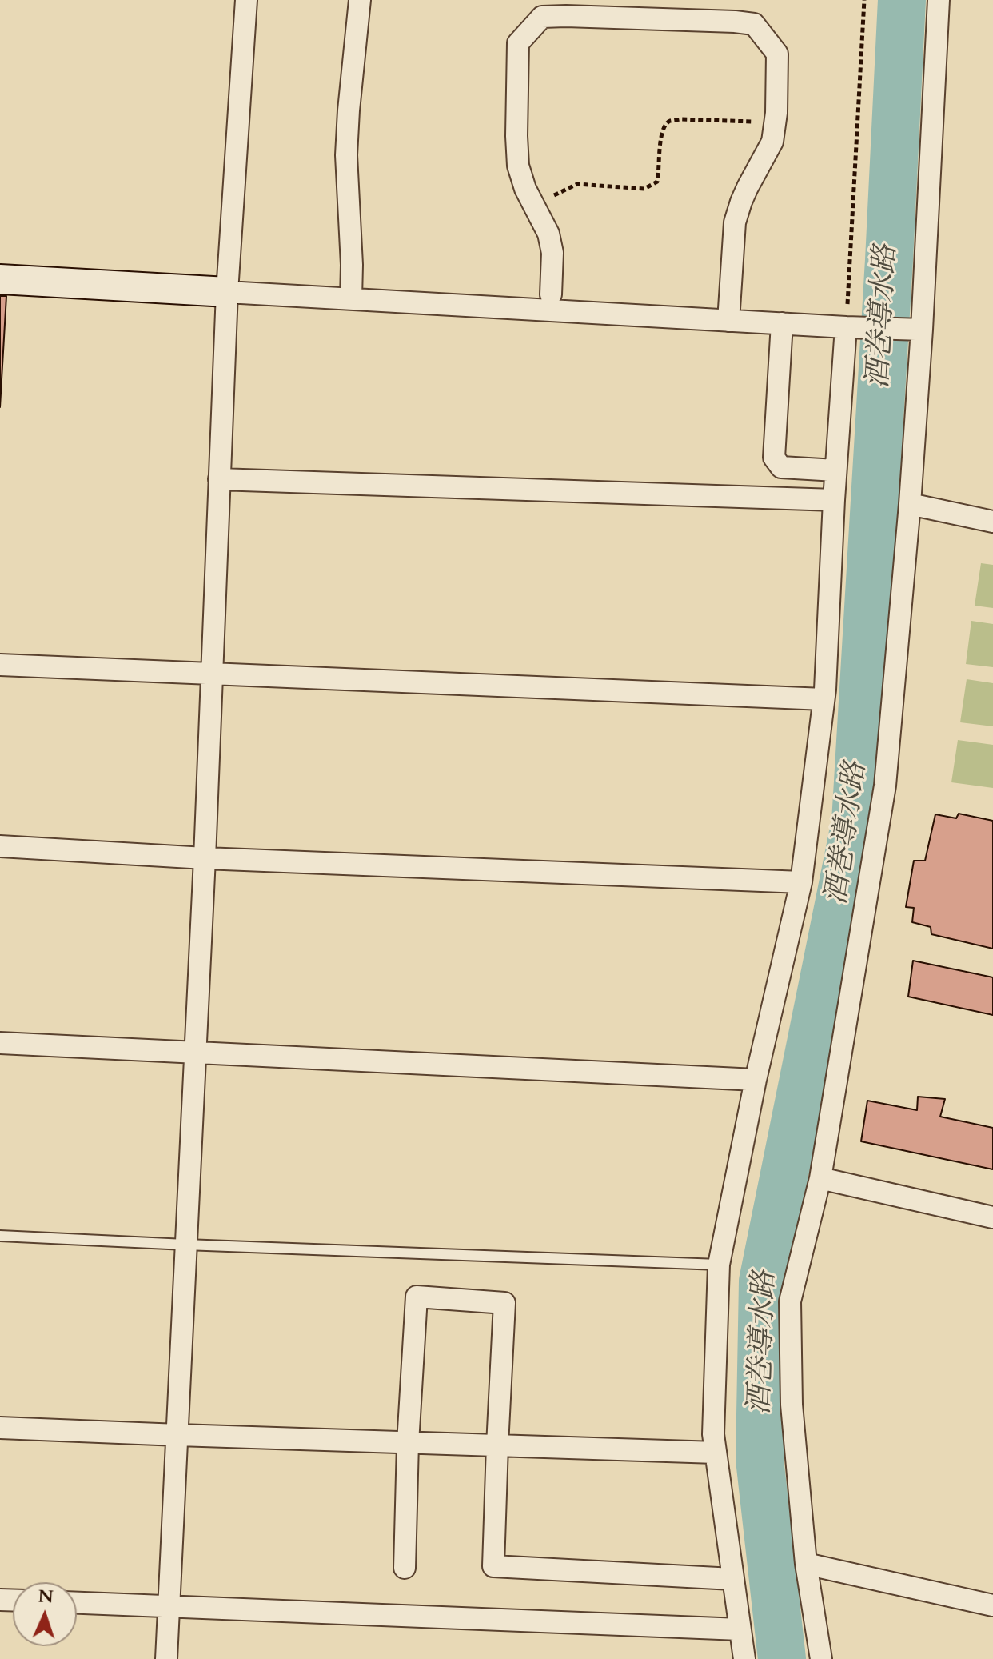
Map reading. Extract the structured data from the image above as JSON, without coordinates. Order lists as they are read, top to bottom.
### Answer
{
  "water": ["酒巻導水路"],
  "north": "top"
}
